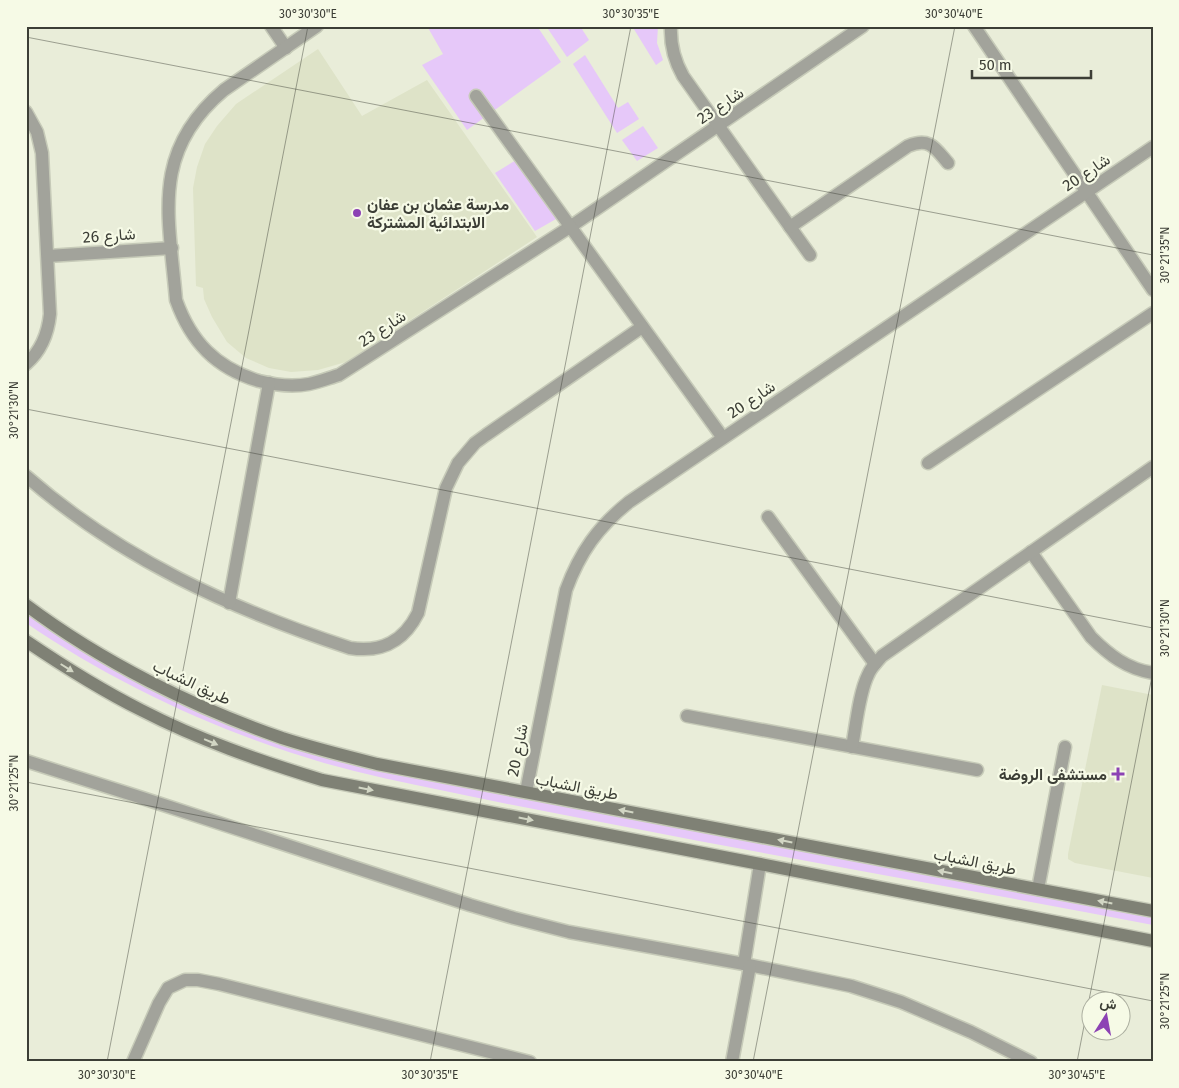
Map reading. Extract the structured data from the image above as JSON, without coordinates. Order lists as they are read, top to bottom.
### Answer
{
  "streets": {
    "main road": ["طريق الشباب"],
    "street": ["شارع 23", "شارع 20", "شارع 26"]
  },
  "crossings": [
    ["شارع 23", "شارع 26"],
    ["شارع 20", "طريق الشباب"]
  ],
  "places": {
    "other": ["مدرسة عثمان بن عفان الابتدائية المشتركة"],
    "health": ["مستشفى الروضة"]
  },
  "scale_bar": "50 m",
  "north": "top",
  "coordinates": [
    "30°30'30\"E",
    "30°30'35\"E",
    "30°30'40\"E",
    "30°21'35\"N",
    "30°21'30\"N",
    "30°21'25\"N",
    "30°30'45\"E"
  ]
}
